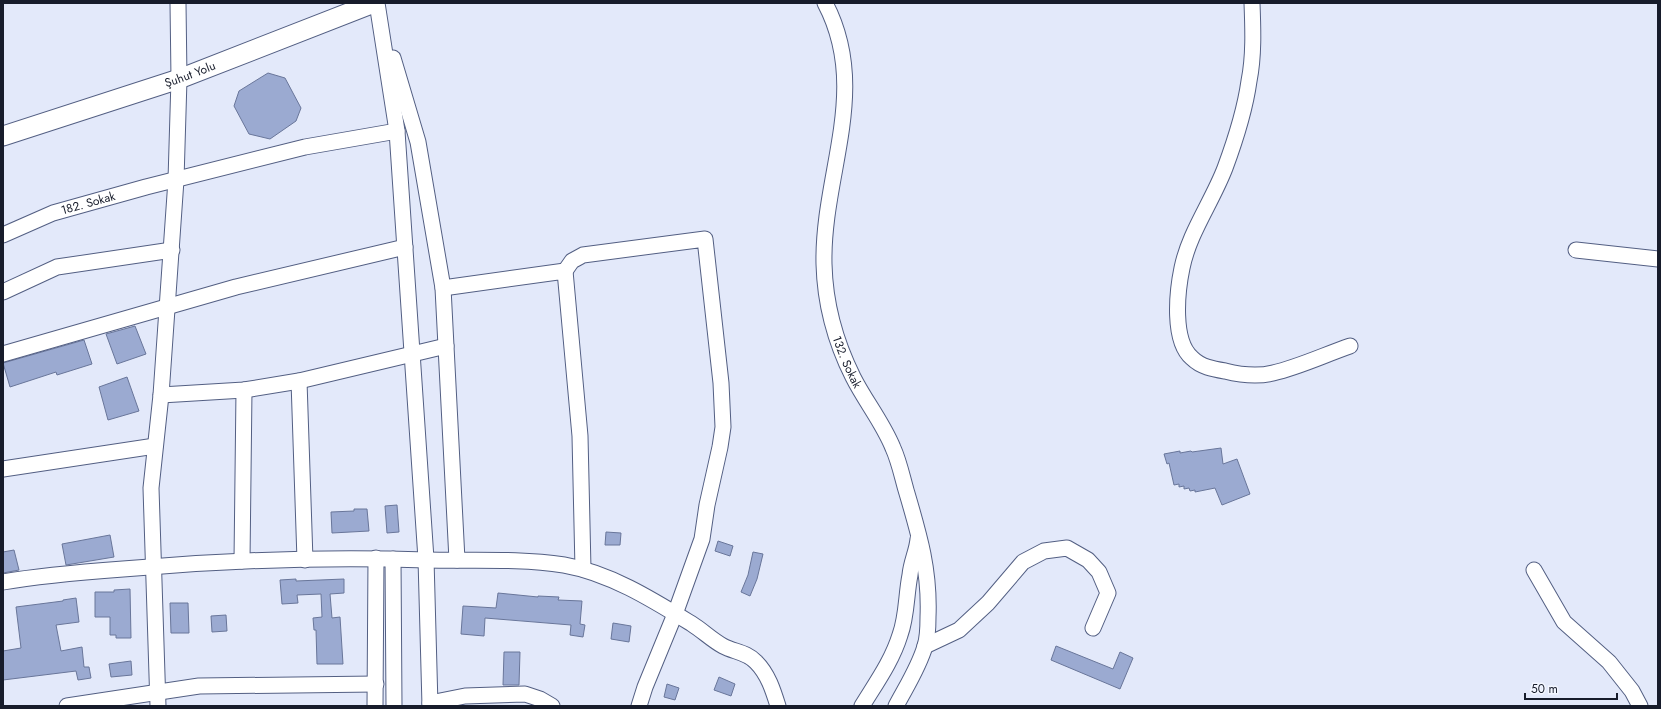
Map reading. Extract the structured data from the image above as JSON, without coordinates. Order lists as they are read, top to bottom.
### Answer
{
  "streets": {
    "main road": ["Şuhut Yolu"],
    "street": ["182. Sokak", "132. Sokak"]
  },
  "scale_bar": "50 m"
}
